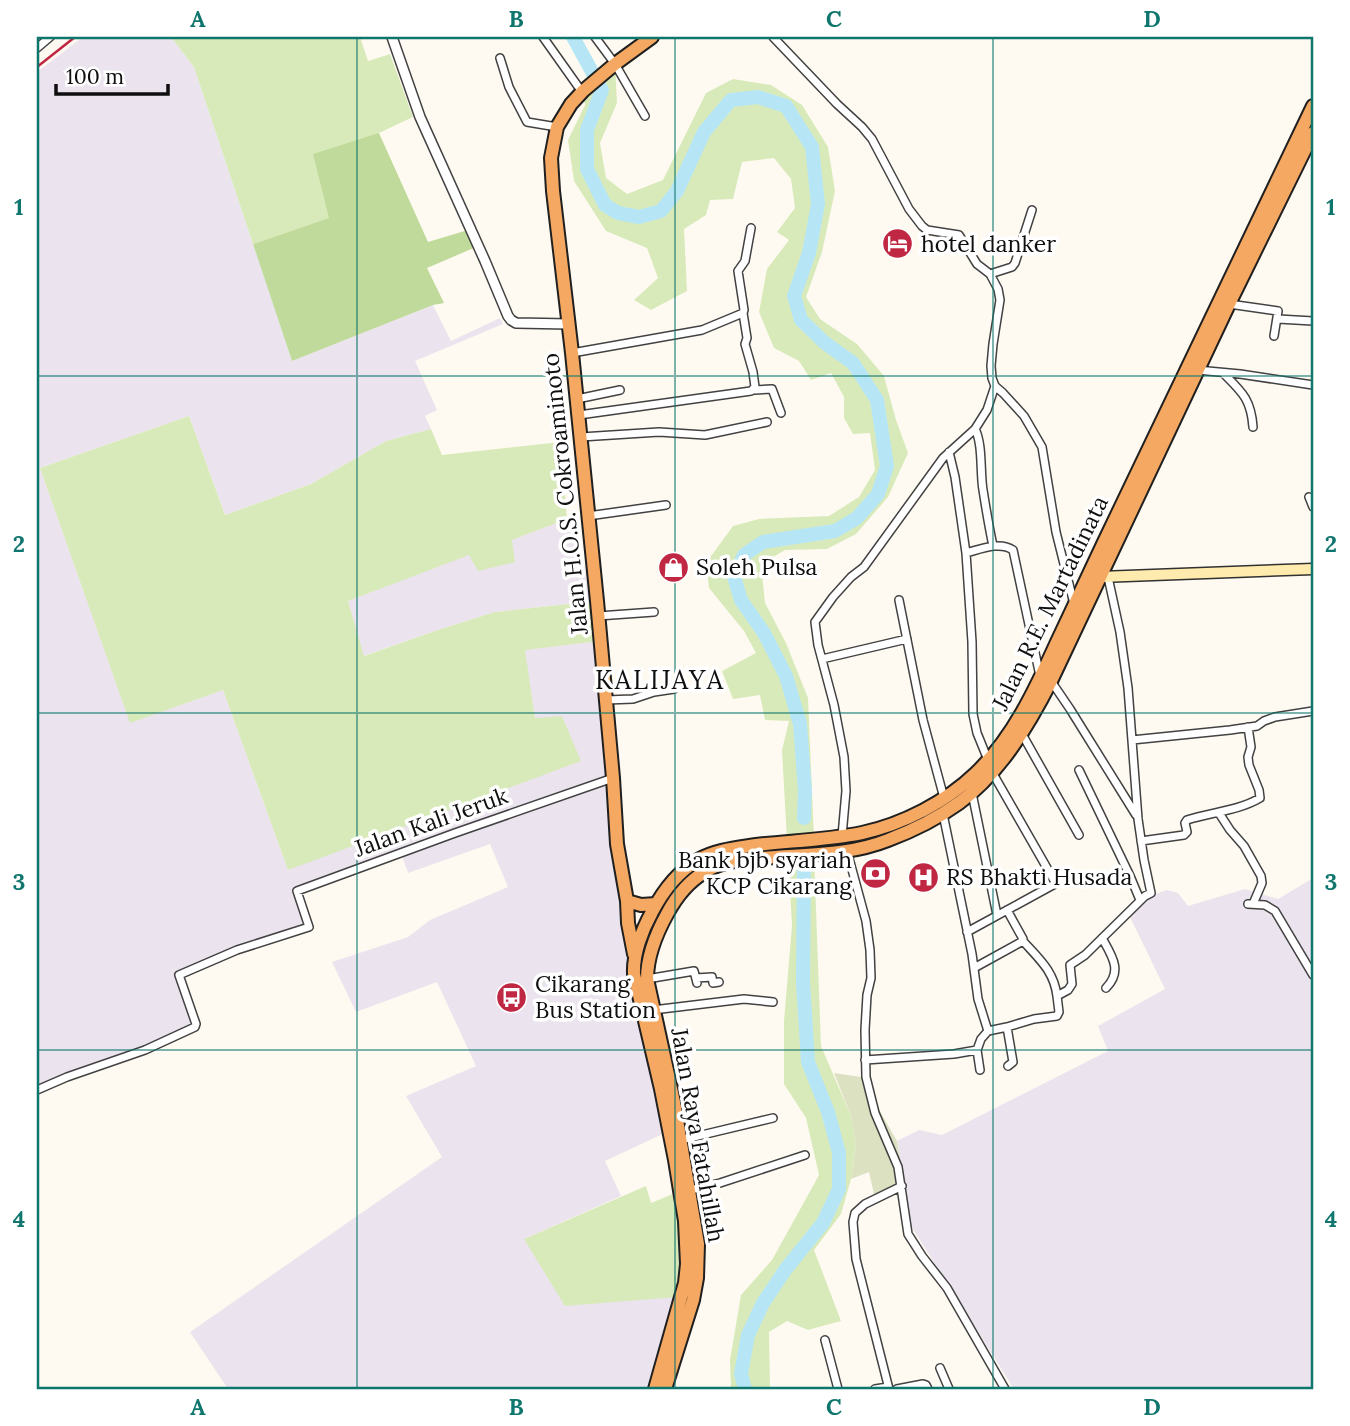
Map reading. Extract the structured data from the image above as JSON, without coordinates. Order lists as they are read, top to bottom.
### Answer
{
  "streets": {
    "highway": ["Jalan H.O.S. Cokroaminoto", "Jalan R.E. Martadinata", "Jalan Raya Fatahillah"],
    "street": ["Jalan Kali Jeruk"]
  },
  "crossings": [
    ["Jalan H.O.S. Cokroaminoto", "Jalan R.E. Martadinata"],
    ["Jalan H.O.S. Cokroaminoto", "Jalan Kali Jeruk"],
    ["Jalan H.O.S. Cokroaminoto", "Jalan Raya Fatahillah"],
    ["Jalan R.E. Martadinata", "Jalan Raya Fatahillah"]
  ],
  "districts": ["KALIJAYA"],
  "places": {
    "hotel": ["hotel danker"],
    "shop": ["Soleh Pulsa"],
    "bank": ["Bank bjb syariah KCP Cikarang"],
    "hospital": ["RS Bhakti Husada"],
    "bus stop": ["Cikarang Bus Station"]
  },
  "scale_bar": "100 m",
  "grid": {
    "columns": [
      "A",
      "B",
      "C",
      "D"
    ],
    "rows": [
      "1",
      "2",
      "3",
      "4"
    ]
  }
}
